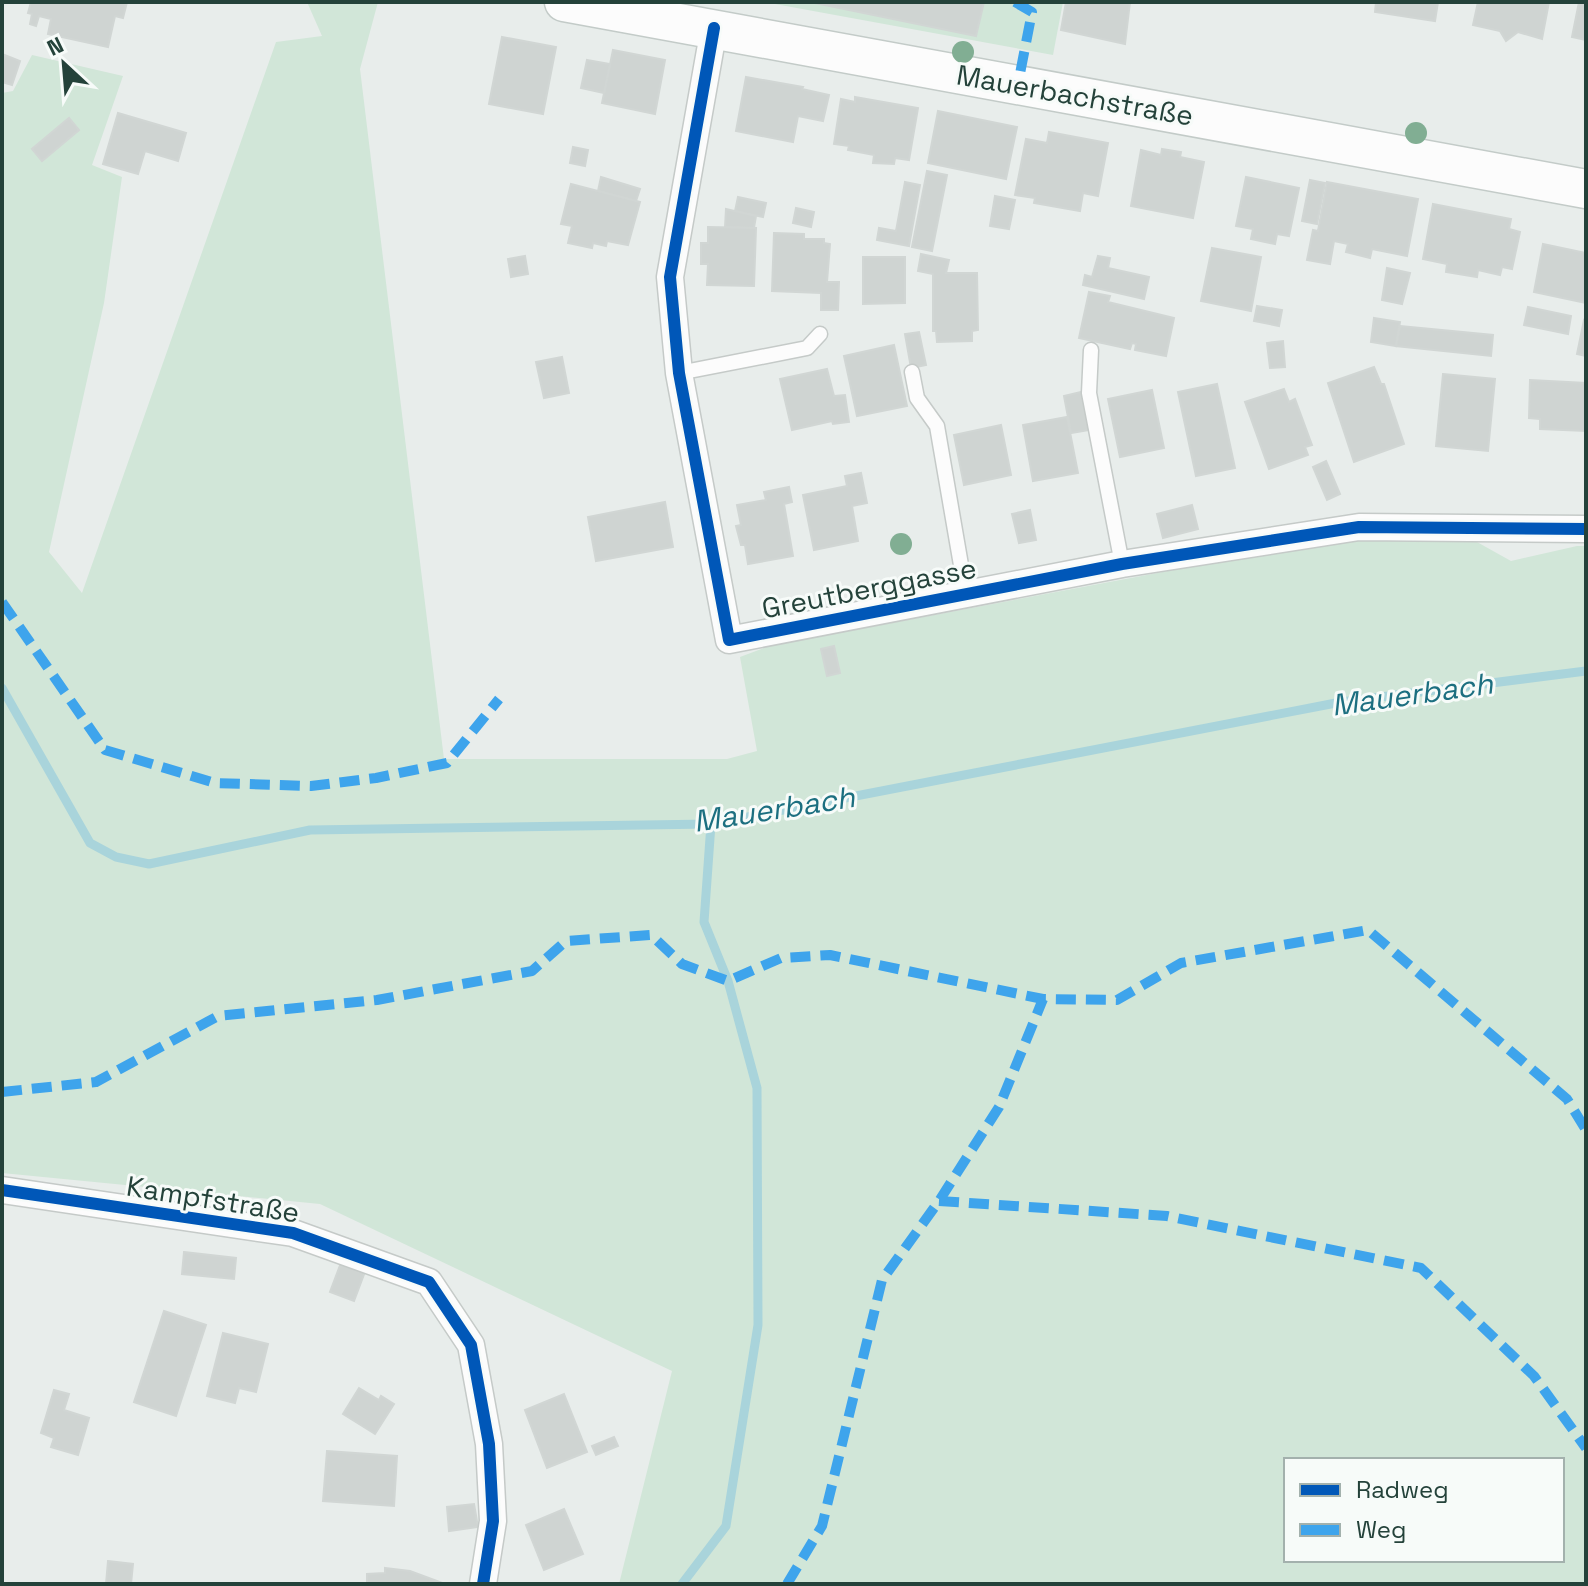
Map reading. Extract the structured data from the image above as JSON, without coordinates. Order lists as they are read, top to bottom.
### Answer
{
  "streets": {
    "main road": ["Mauerbachstraße"],
    "street": ["Greutberggasse", "Kampfstraße"]
  },
  "crossings": [
    ["Mauerbachstraße", "Greutberggasse"]
  ],
  "water": ["Mauerbach"],
  "legend": ["Radweg", "Weg"],
  "north": "top left"
}
